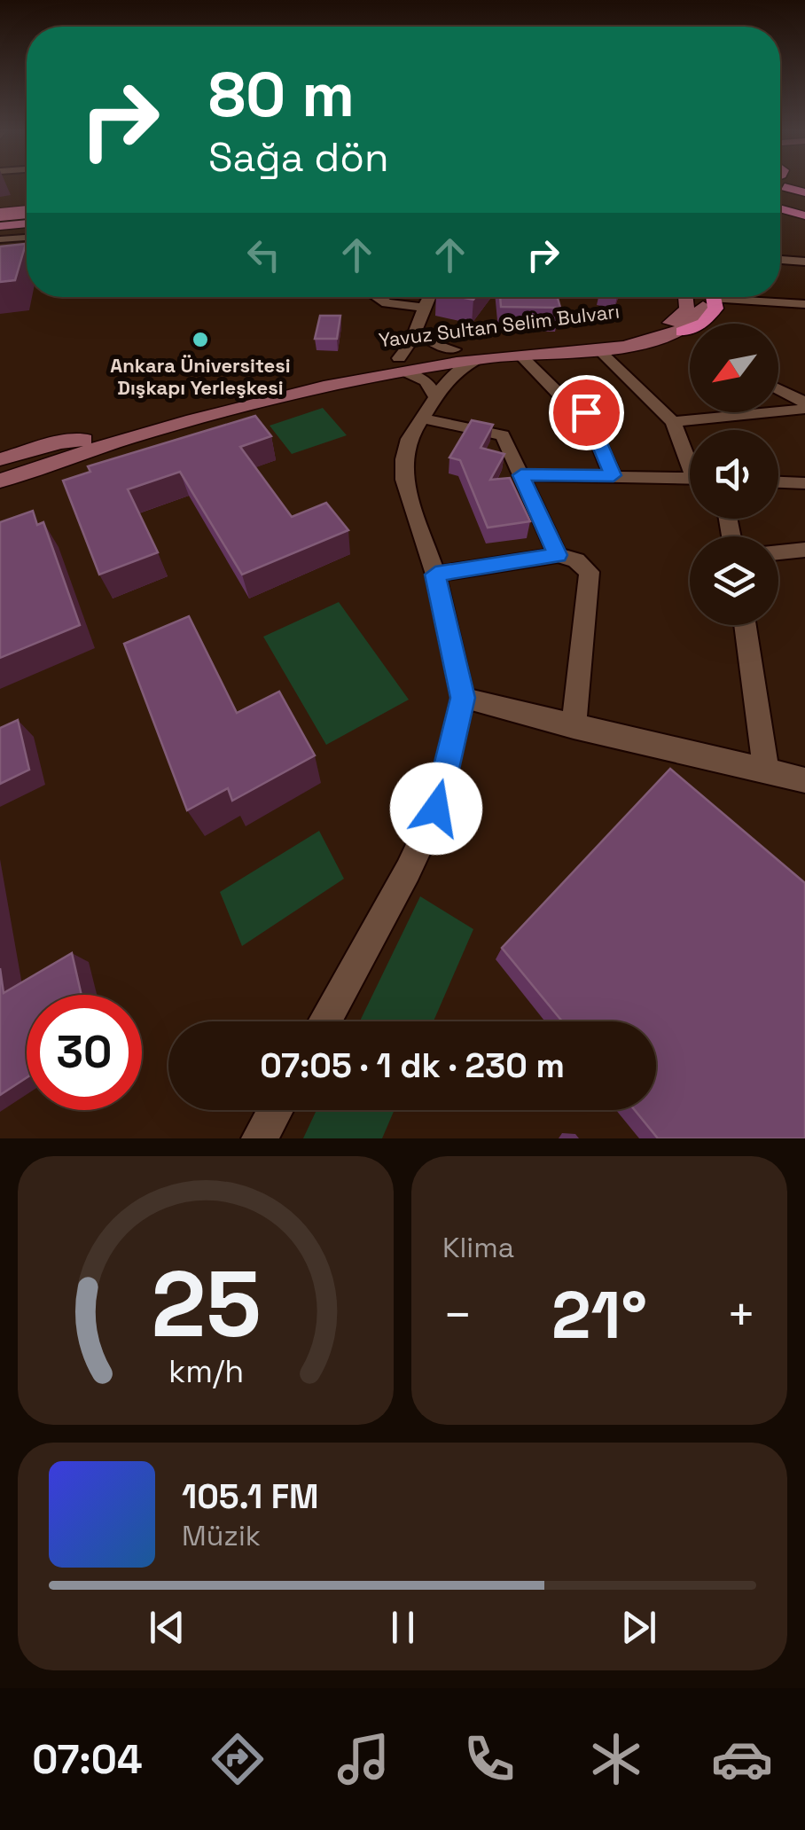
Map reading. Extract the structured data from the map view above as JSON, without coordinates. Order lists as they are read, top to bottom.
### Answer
{
  "streets": {
    "main road": ["Yavuz Sultan Selim Bulvarı"]
  },
  "places": ["Ankara Üniversitesi Dışkapı Yerleşkesi"],
  "north": "bottom left",
  "page": {
    "turn": ["80 m", "Sağa dön"],
    "limit": "30",
    "trip": "07:05 · 1 dk · 230 m",
    "tile": "Klima",
    "heat": ["−", "21°", "+"],
    "song": ["105.1 FM", "Müzik"],
    "tabs": "07:04",
    "gauge": ["25", "km/h"]
  }
}
